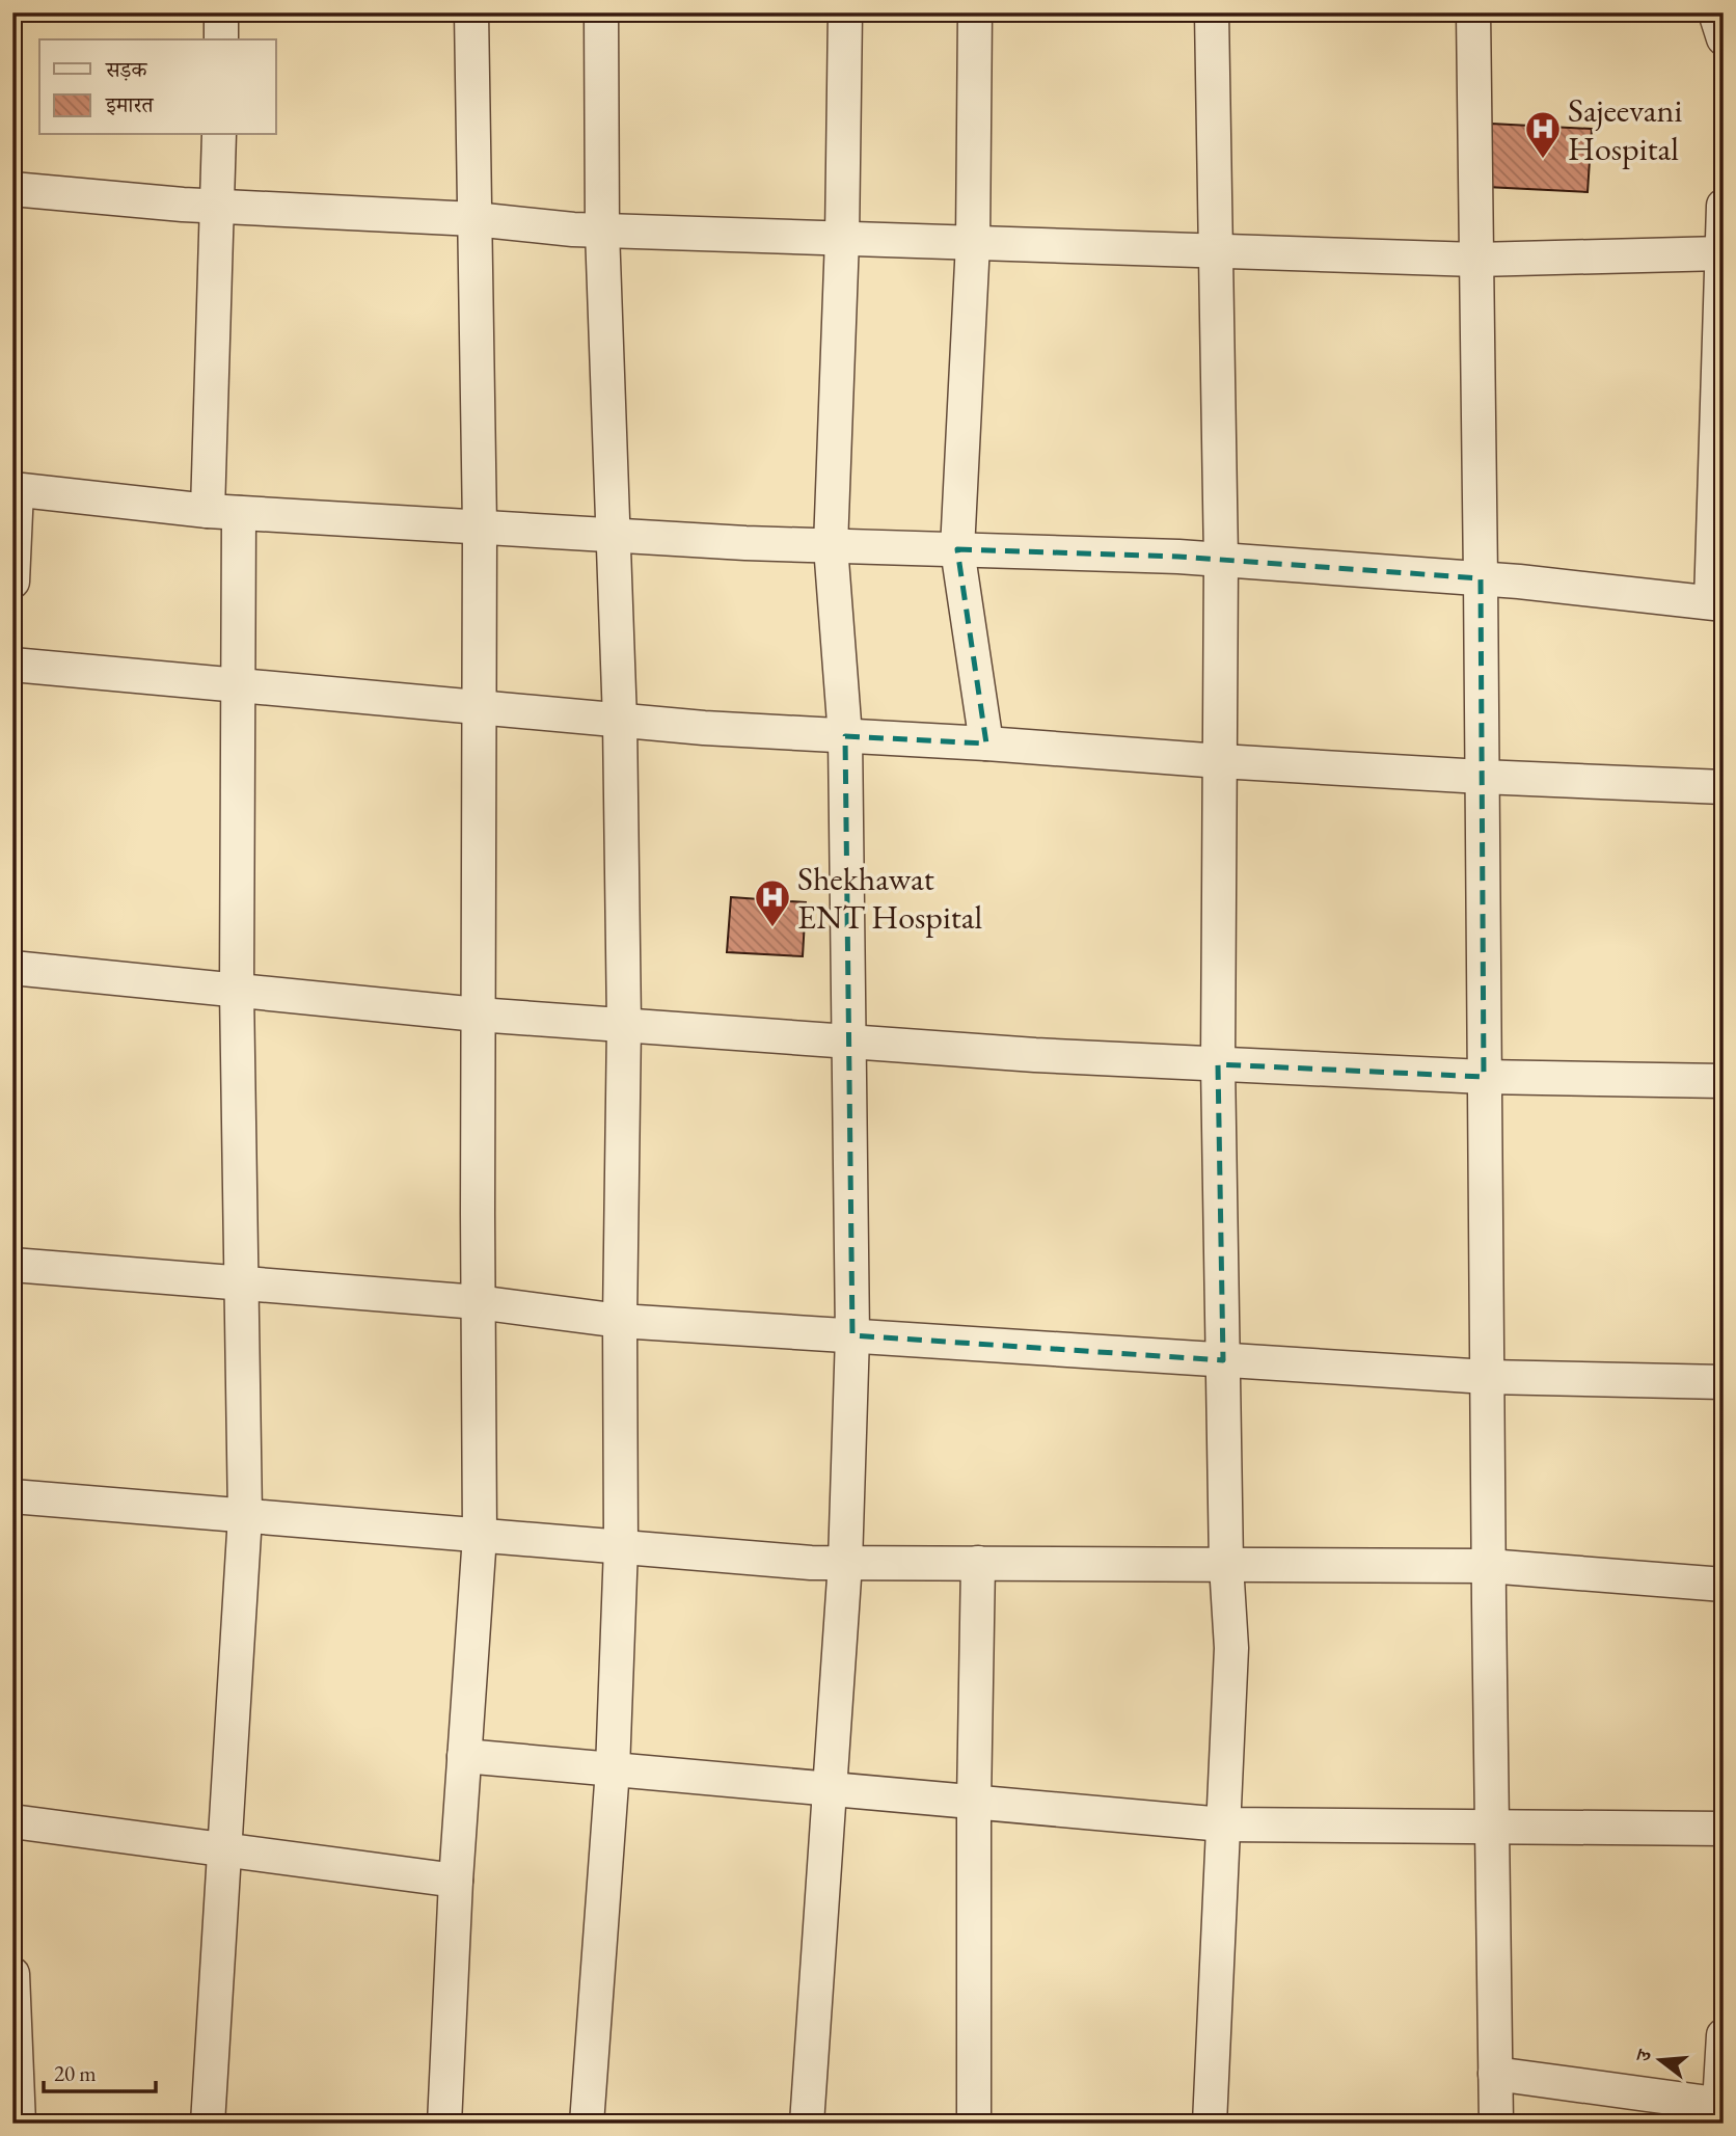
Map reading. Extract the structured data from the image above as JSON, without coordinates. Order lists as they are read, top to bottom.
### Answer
{
  "places": {
    "hospital": ["Sajeevani Hospital", "Shekhawat ENT Hospital"]
  },
  "legend": ["सड़क", "इमारत"],
  "scale_bar": "20 m",
  "north": "left"
}
